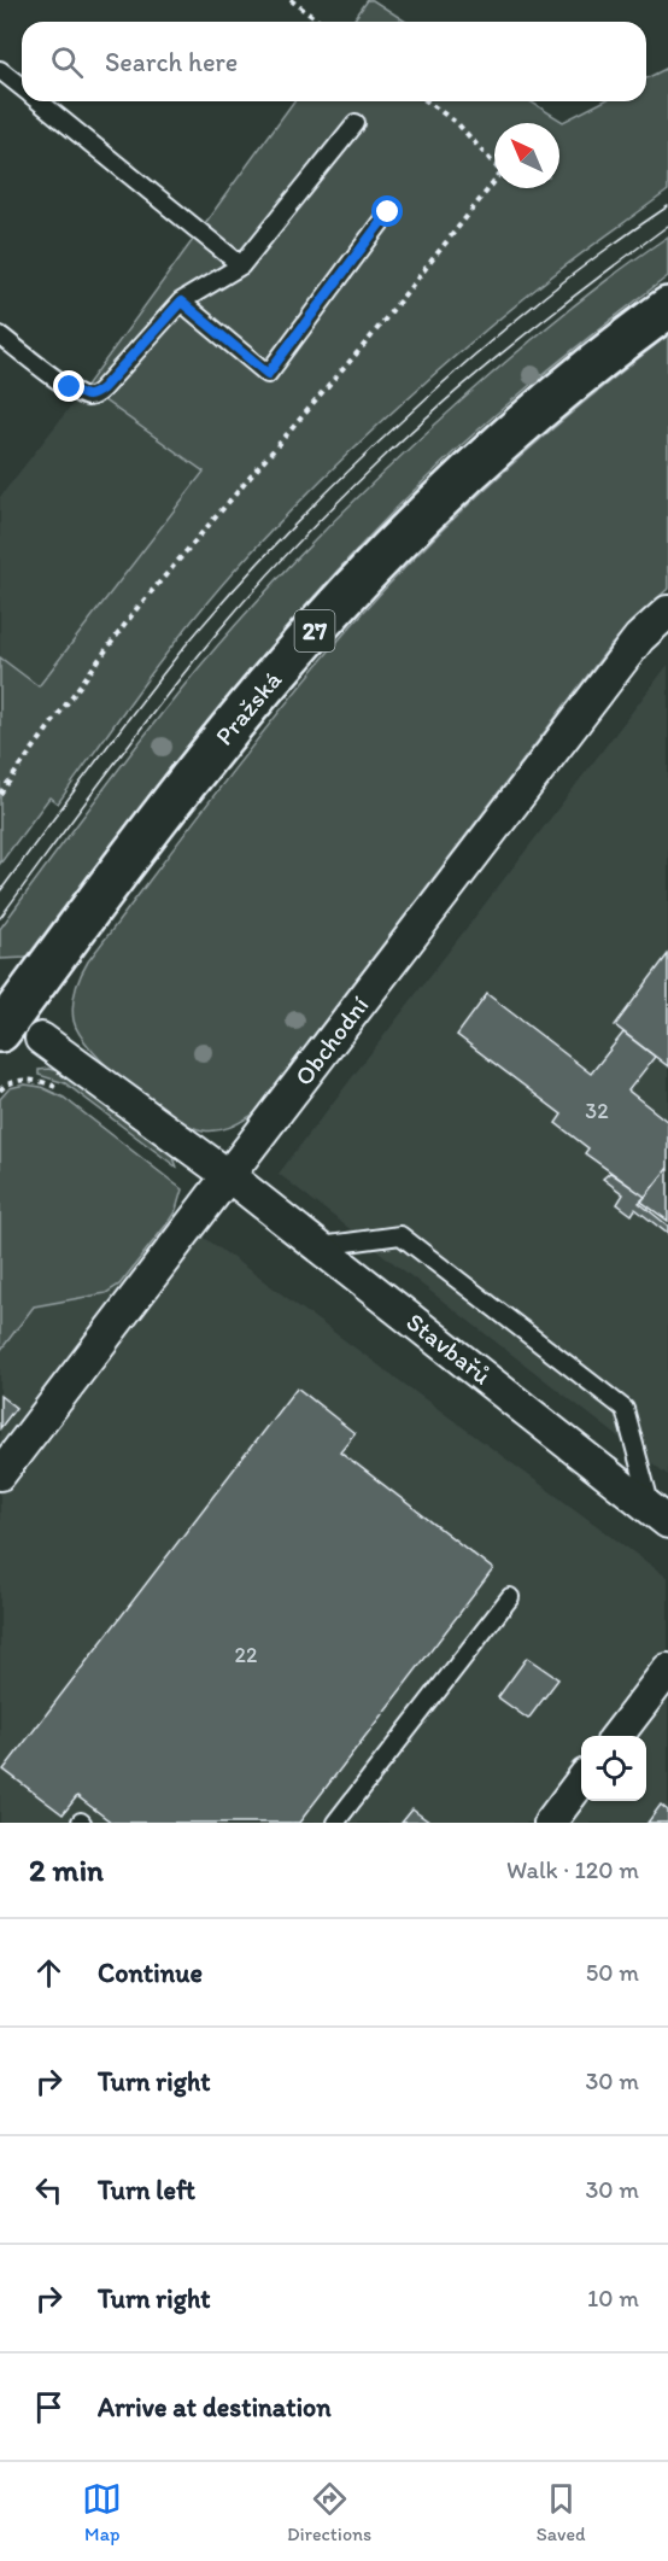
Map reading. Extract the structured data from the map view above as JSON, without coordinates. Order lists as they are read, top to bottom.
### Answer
{
  "streets": {
    "main road": ["27", "Pražská"],
    "street": ["Obchodní", "Stavbařů"]
  },
  "crossings": [
    ["Obchodní", "Stavbařů"]
  ],
  "house_numbers": ["32", "22"],
  "north": "top left",
  "page": {
    "search": "Search here",
    "heading": ["2 min", "Walk · 120 m"],
    "list": [
      ["Continue", "50 m"],
      ["Turn right", "30 m"],
      ["Turn left", "30 m"],
      ["Turn right", "10 m"],
      "Arrive at destination"
    ],
    "nav": ["Map", "Directions", "Saved"]
  }
}
